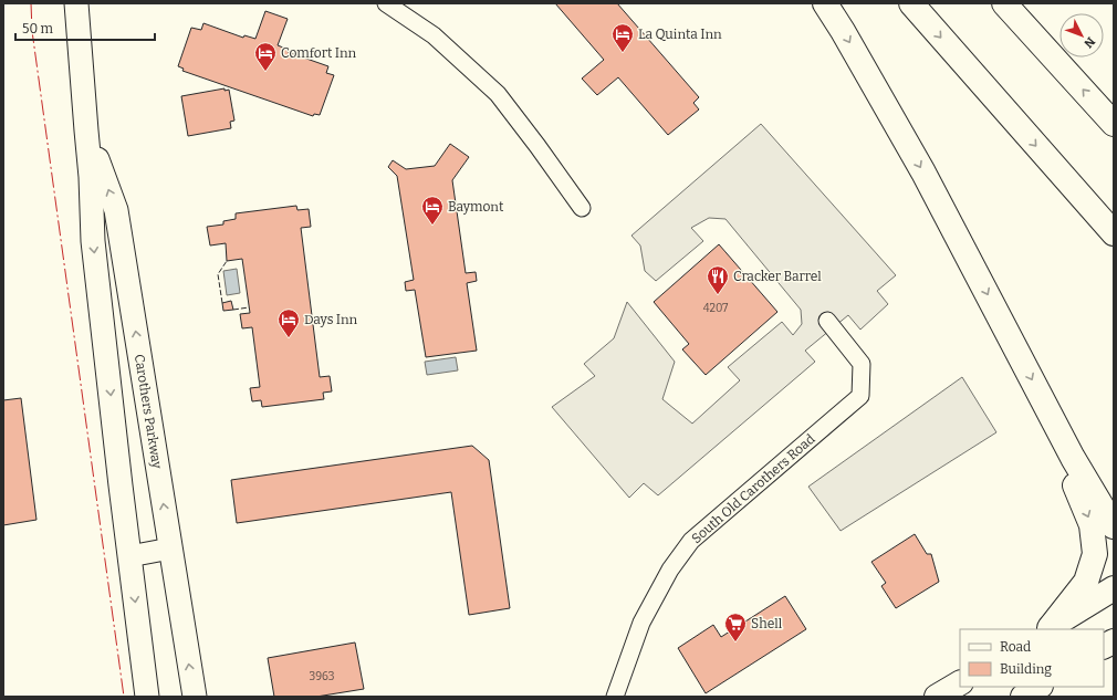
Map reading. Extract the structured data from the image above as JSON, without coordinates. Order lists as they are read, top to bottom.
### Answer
{
  "streets": {
    "main road": ["Carothers Parkway"],
    "street": ["South Old Carothers Road"]
  },
  "places": {
    "hotel": [
      "La Quinta Inn",
      "Comfort Inn",
      "Baymont",
      "Days Inn"
    ],
    "restaurant": ["Cracker Barrel"],
    "supermarket": ["Shell"]
  },
  "house_numbers": ["4207", "3963"],
  "legend": ["Road", "Building"],
  "scale_bar": "50 m",
  "north": "bottom right"
}
